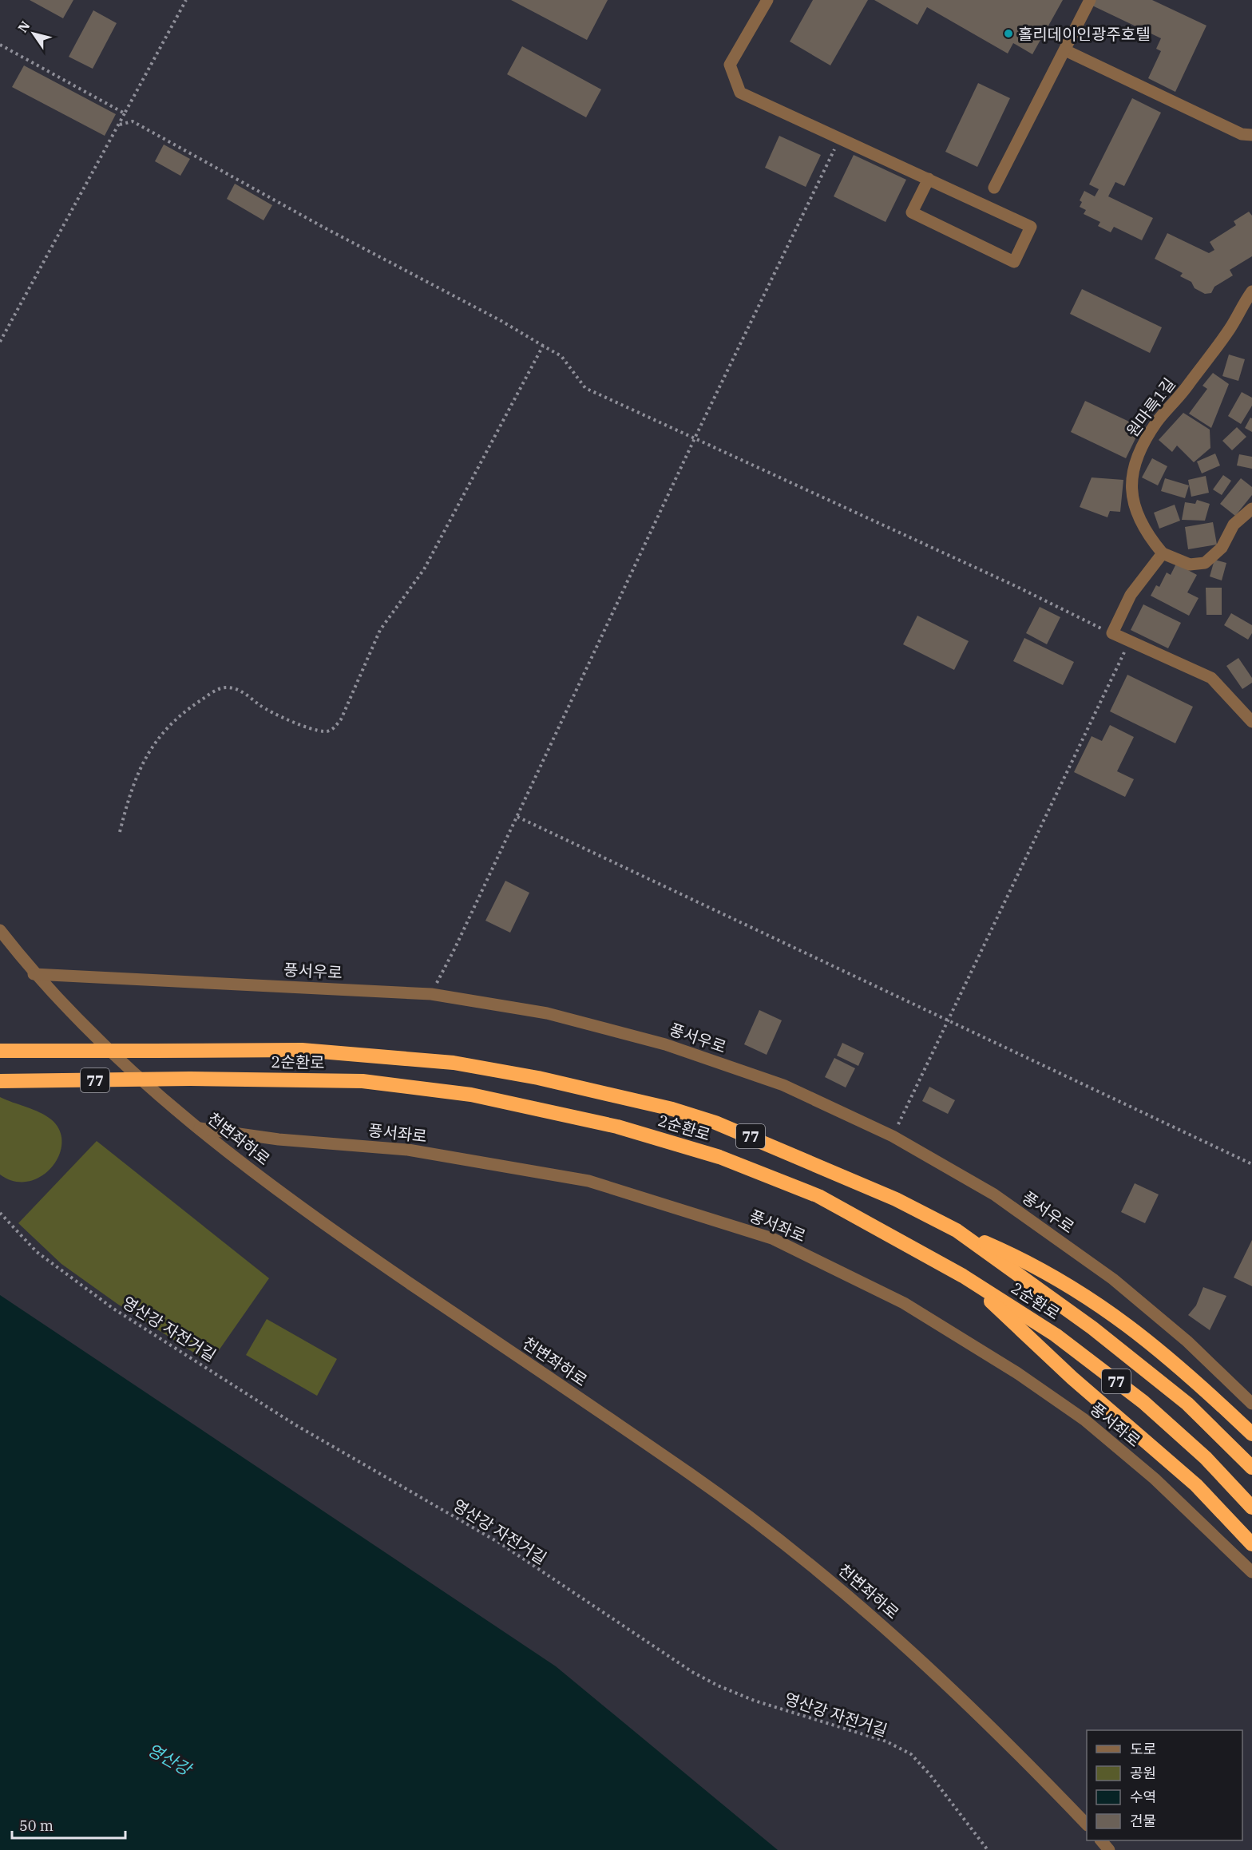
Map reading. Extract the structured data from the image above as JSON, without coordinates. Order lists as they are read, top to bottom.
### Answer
{
  "streets": {
    "highway": ["2순환로", "77"],
    "street": [
      "원마륵1길",
      "풍서우로",
      "풍서좌로",
      "천변좌하로"
    ],
    "path": ["영산강 자전거길"]
  },
  "crossings": [
    ["풍서우로", "천변좌하로"],
    ["풍서좌로", "천변좌하로"]
  ],
  "water": ["영산강"],
  "places": ["홀리데이인광주호텔"],
  "legend": [
    "도로",
    "공원",
    "수역",
    "건물"
  ],
  "scale_bar": "50 m",
  "north": "top left"
}
